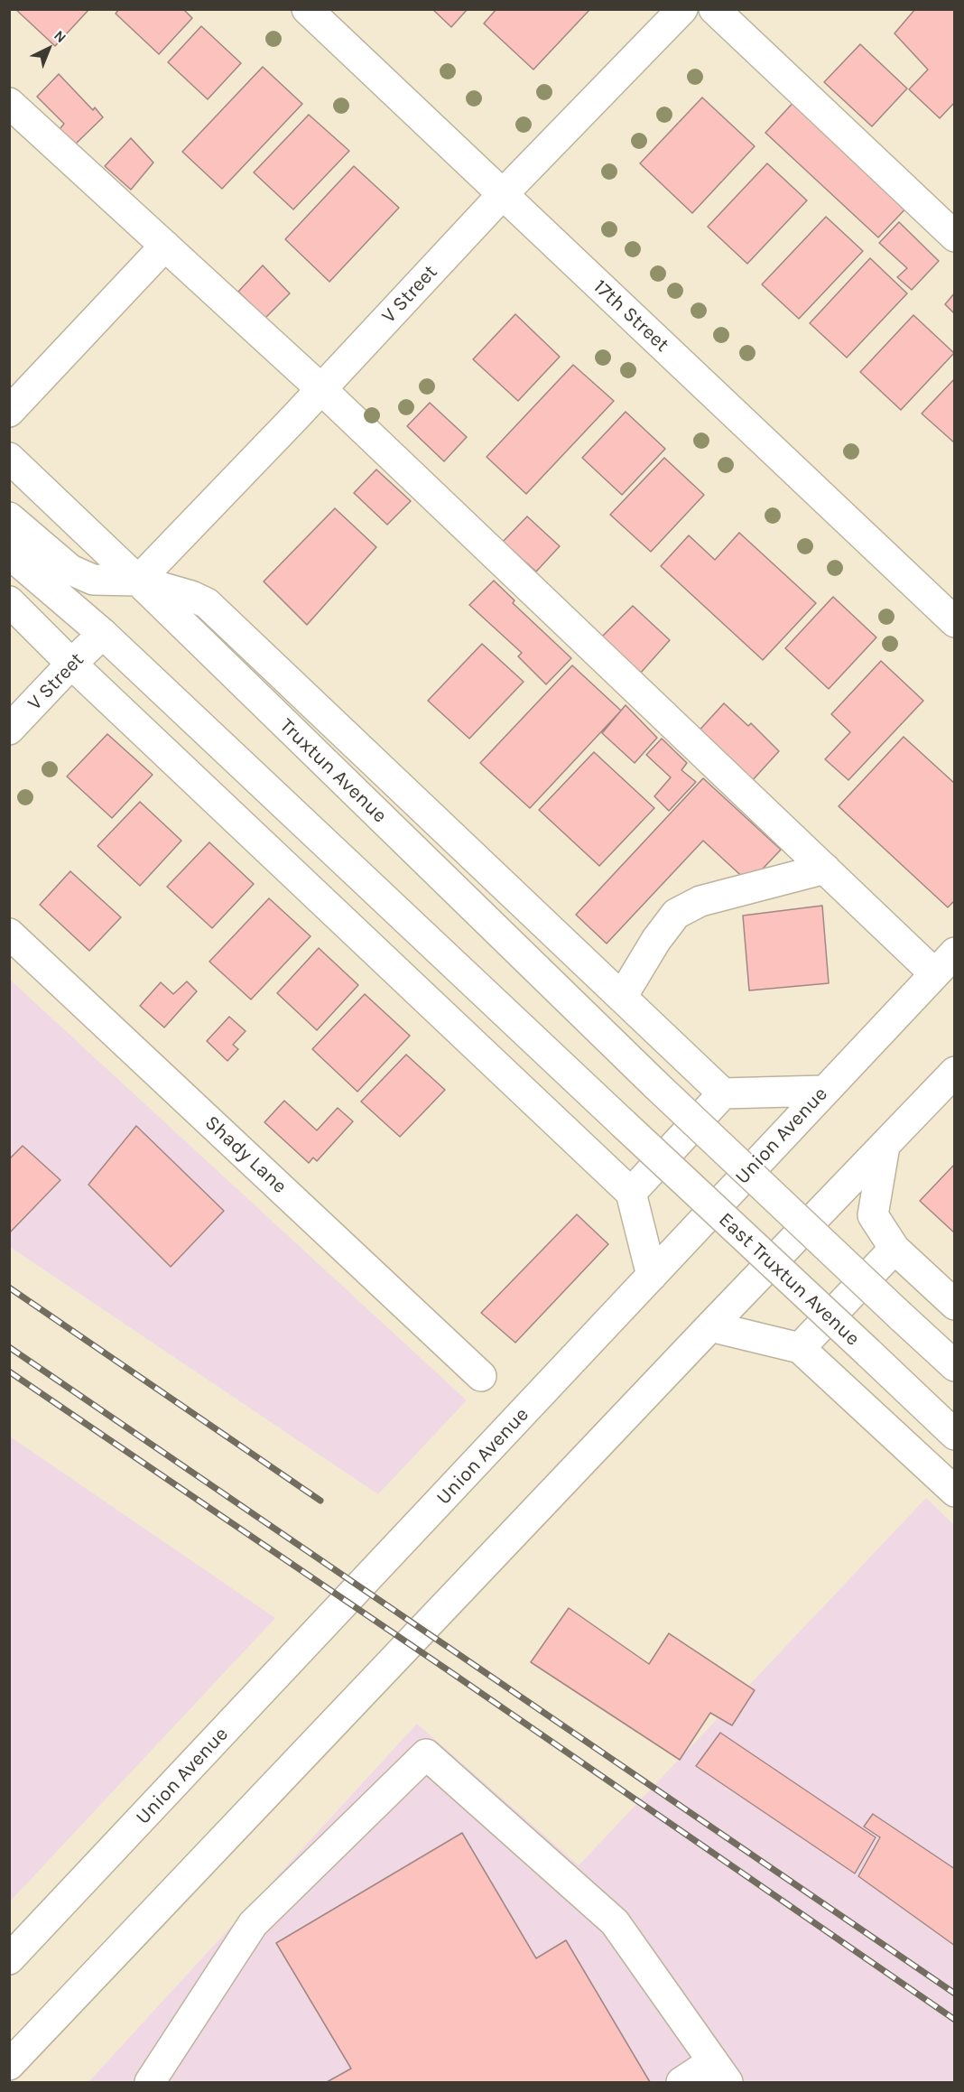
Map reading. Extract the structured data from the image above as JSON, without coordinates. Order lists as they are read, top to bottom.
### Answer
{
  "streets": {
    "main road": [
      "V Street",
      "17th Street",
      "Truxtun Avenue",
      "Union Avenue",
      "Shady Lane",
      "East Truxtun Avenue"
    ]
  },
  "crossings": [
    ["V Street", "17th Street"],
    ["V Street", "Truxtun Avenue"],
    ["V Street", "East Truxtun Avenue"]
  ],
  "north": "top right"
}
